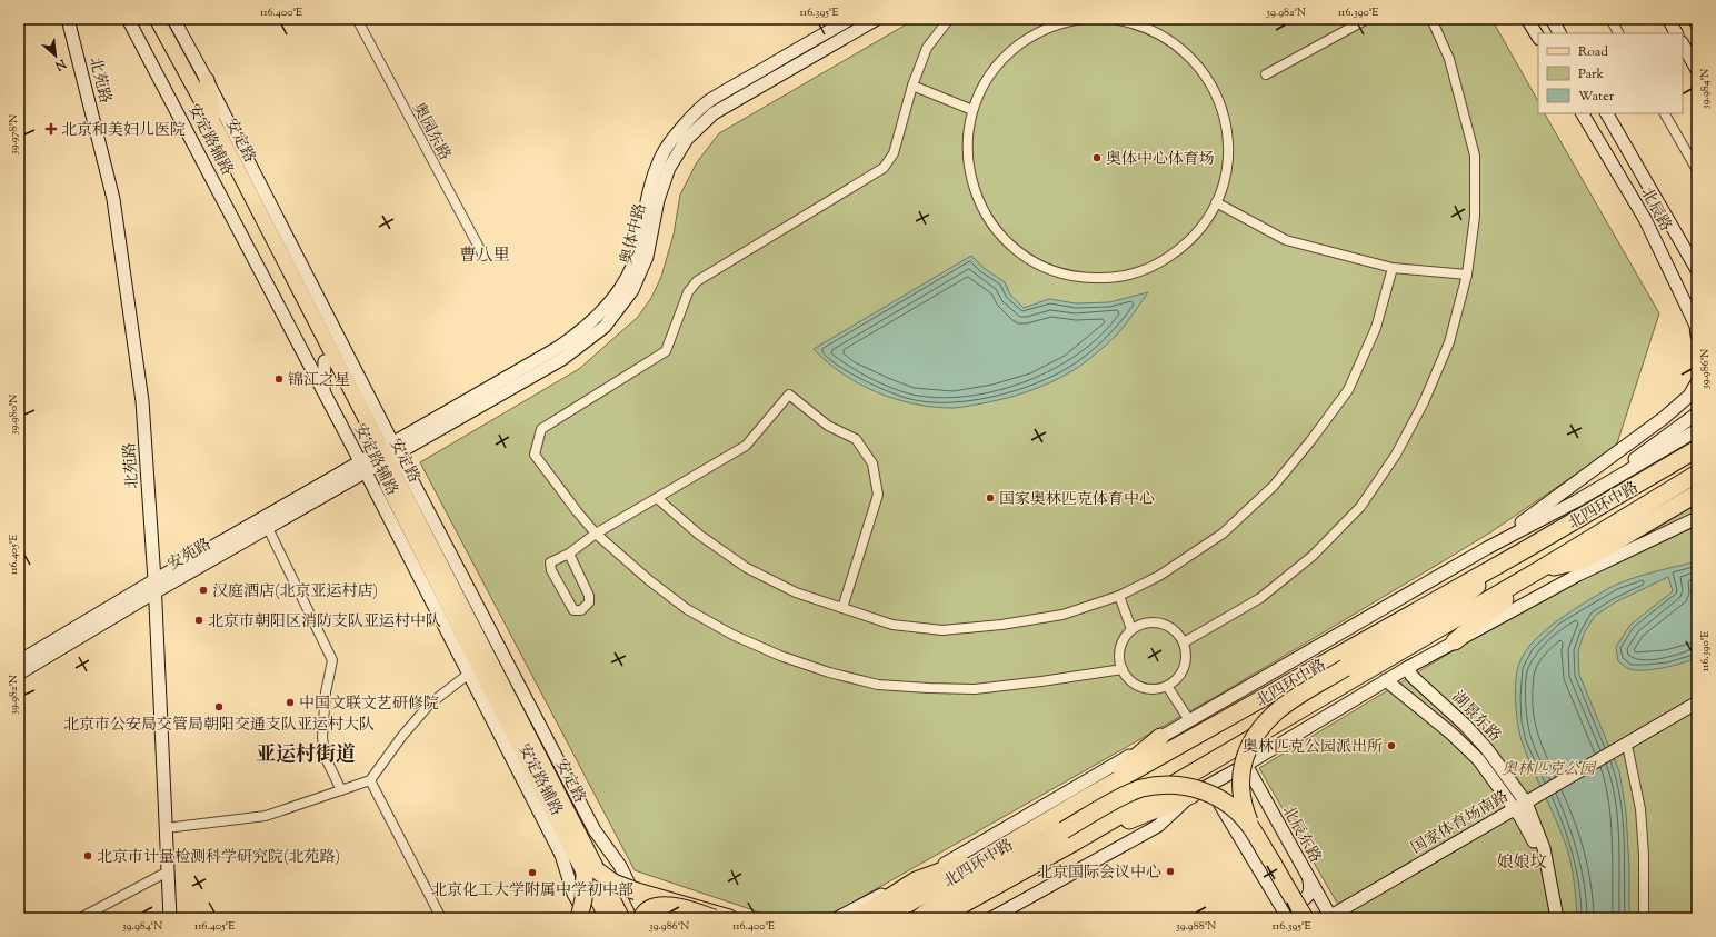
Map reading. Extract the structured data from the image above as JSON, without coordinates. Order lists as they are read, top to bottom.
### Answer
{
  "streets": {
    "highway": ["北四环中路"],
    "main road": ["安定路"],
    "street": [
      "北苑路",
      "奥园东路",
      "安定路辅路",
      "北辰路",
      "奥体中路",
      "安苑路",
      "湖景东路",
      "国家体育场南路",
      "北辰东路"
    ]
  },
  "crossings": [
    ["北苑路", "安苑路"],
    ["安定路辅路", "安定路"],
    ["安定路辅路", "奥体中路"],
    ["安定路辅路", "安苑路"],
    ["安定路", "奥体中路"],
    ["安定路", "安苑路"],
    ["奥体中路", "安苑路"],
    ["湖景东路", "国家体育场南路"],
    ["国家体育场南路", "北辰东路"]
  ],
  "districts": ["曹八里", "亚运村街道", "娘娘坟"],
  "parks": ["奥林匹克公园"],
  "places": {
    "health": ["北京和美妇儿医院"],
    "other": [
      "奥体中心体育场",
      "锦江之星",
      "国家奥林匹克体育中心",
      "汉庭酒店(北京亚运村店)",
      "北京市朝阳区消防支队亚运村中队",
      "中国文联文艺研修院",
      "北京市公安局交管局朝阳交通支队亚运村大队",
      "奥林匹克公园派出所",
      "北京市计量检测科学研究院(北苑路)",
      "北京国际会议中心",
      "北京化工大学附属中学初中部"
    ]
  },
  "legend": ["Road", "Park", "Water"],
  "north": "bottom right",
  "coordinates": [
    "116.400°E",
    "116.395°E",
    "39.982°N",
    "116.390°E",
    "39.984°N",
    "39.978°N",
    "39.986°N",
    "39.980°N",
    "116.405°E",
    "39.988°N"
  ]
}
